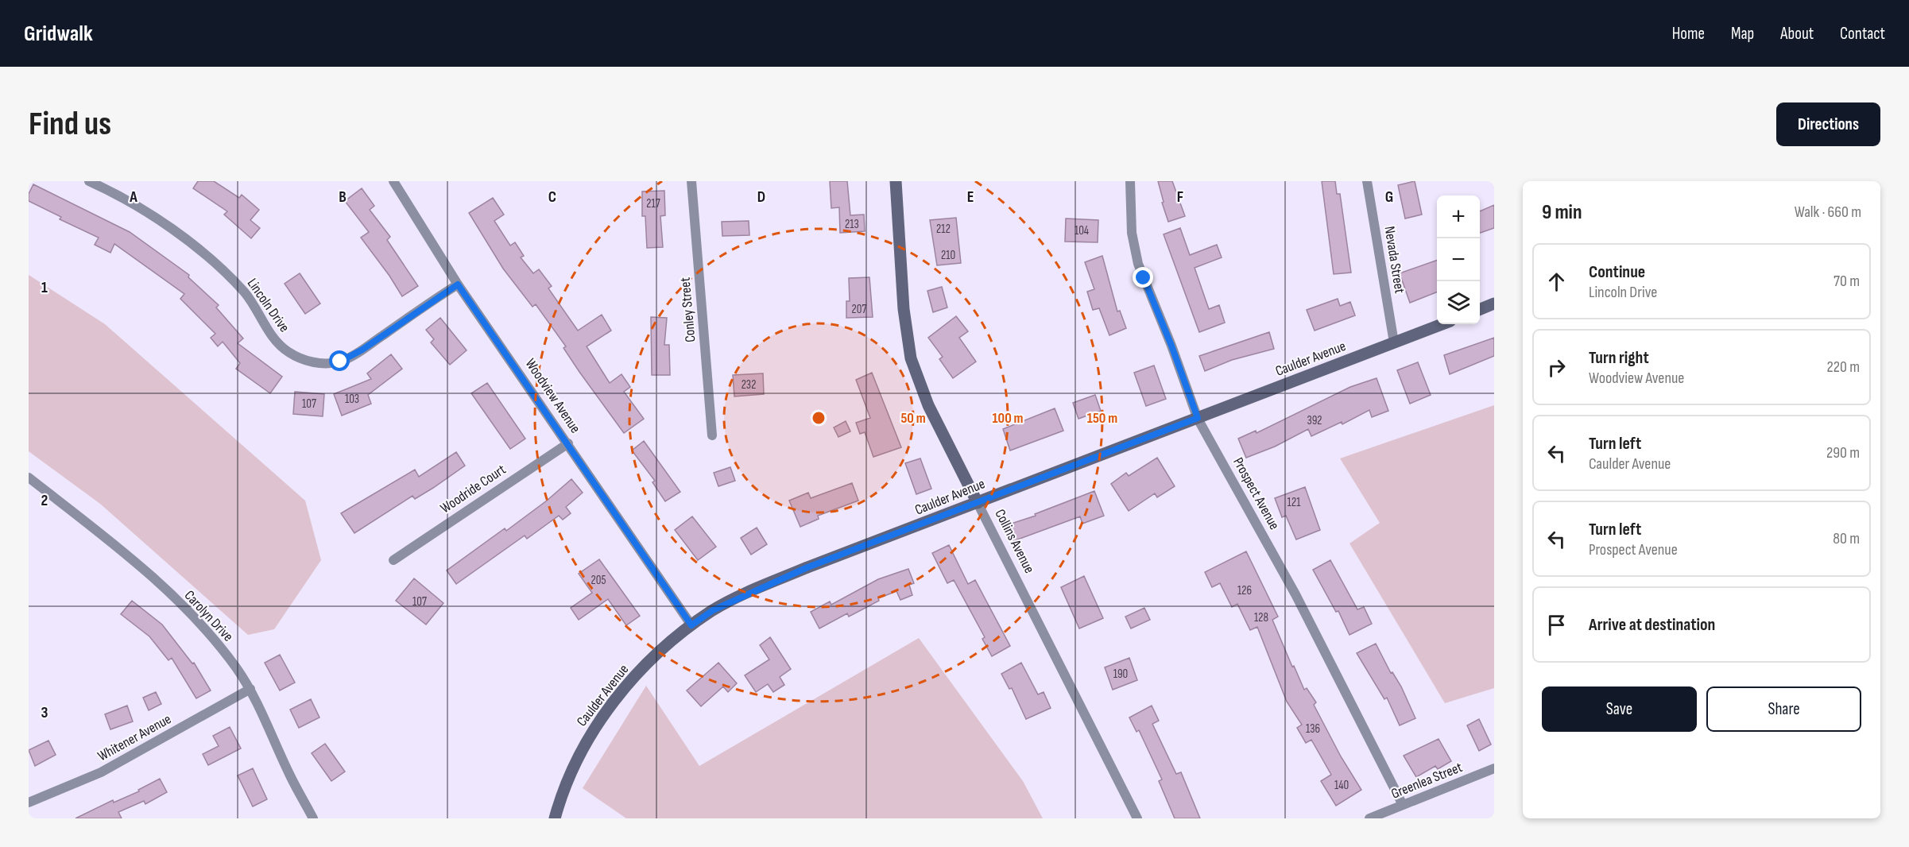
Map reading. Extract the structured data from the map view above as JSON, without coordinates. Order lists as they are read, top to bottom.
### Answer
{
  "streets": {
    "street": [
      "Nevada Street",
      "Lincoln Drive",
      "Conley Street",
      "Caulder Avenue",
      "Woodview Avenue",
      "Woodride Court",
      "Prospect Avenue",
      "Collins Avenue",
      "Carolyn Drive",
      "Whitener Avenue",
      "Greenlea Street"
    ]
  },
  "crossings": [
    ["Nevada Street", "Caulder Avenue"],
    ["Lincoln Drive", "Woodview Avenue"],
    ["Caulder Avenue", "Woodview Avenue"],
    ["Caulder Avenue", "Prospect Avenue"],
    ["Caulder Avenue", "Collins Avenue"],
    ["Woodview Avenue", "Woodride Court"],
    ["Prospect Avenue", "Greenlea Street"],
    ["Carolyn Drive", "Whitener Avenue"]
  ],
  "house_numbers": [
    "217",
    "213",
    "212",
    "104",
    "210",
    "207",
    "232",
    "103",
    "107",
    "392",
    "121",
    "205",
    "126",
    "107",
    "128",
    "190",
    "136",
    "140"
  ],
  "page": {
    "header": "Gridwalk",
    "nav": [
      "Home",
      "Map",
      "About",
      "Contact"
    ],
    "buttons": [
      "Directions",
      ["Save", "Share"]
    ],
    "title": "Find us",
    "heading": ["9 min", "Walk · 660 m"],
    "map_buttons": ["+", "−"],
    "list": [
      ["Continue", "Lincoln Drive", "70 m"],
      ["Turn right", "Woodview Avenue", "220 m"],
      ["Turn left", "Caulder Avenue", "290 m"],
      ["Turn left", "Prospect Avenue", "80 m"],
      "Arrive at destination"
    ]
  },
  "grid": {
    "columns": [
      "A",
      "B",
      "C",
      "D",
      "E",
      "F",
      "G"
    ],
    "rows": ["1", "2", "3"]
  },
  "rings": ["50 m", "100 m", "150 m"]
}
